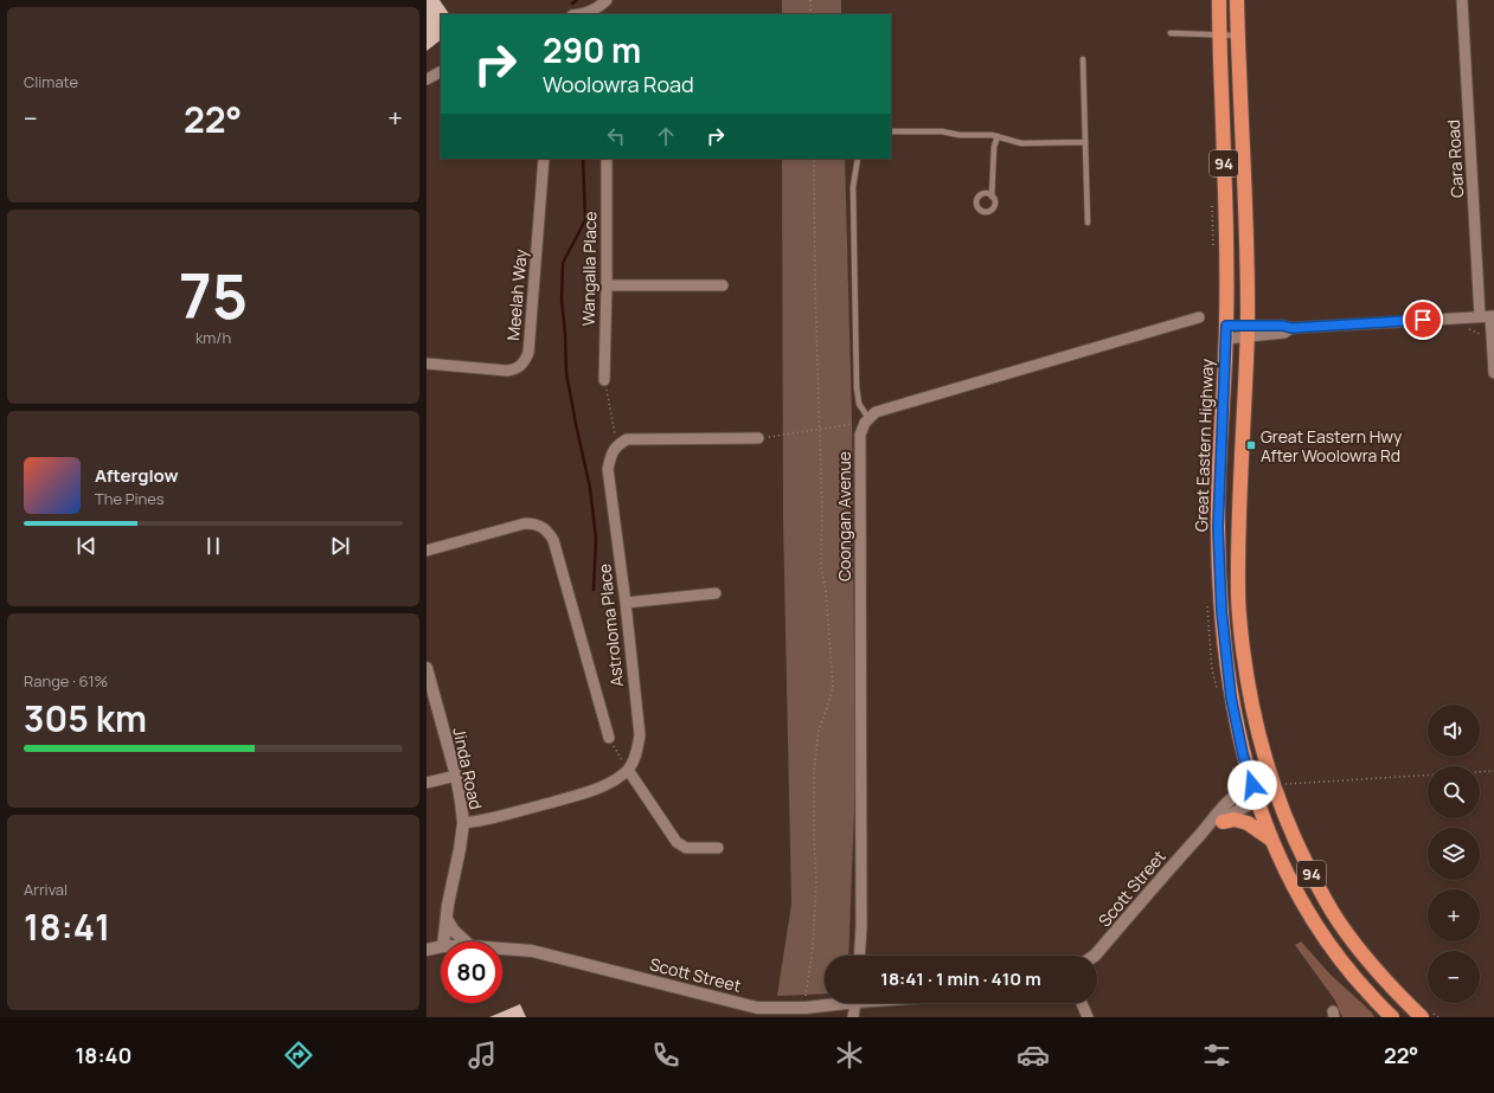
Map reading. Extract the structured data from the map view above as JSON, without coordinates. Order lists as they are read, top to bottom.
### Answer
{
  "streets": {
    "highway": ["94", "Great Eastern Highway"],
    "main road": ["Jinda Road", "Scott Street"],
    "street": [
      "Cara Road",
      "Wangalla Place",
      "Meelah Way",
      "Coongan Avenue",
      "Astroloma Place"
    ]
  },
  "crossings": [
    ["94", "Scott Street"],
    ["Great Eastern Highway", "Scott Street"]
  ],
  "places": {
    "transit": ["Great Eastern Hwy After Woolowra Rd"]
  },
  "page": {
    "tile": [
      "Climate",
      ["75", "km/h"],
      ["Range · 61%", "305 km"],
      ["Arrival", "18:41"]
    ],
    "turn": ["290 m", "Woolowra Road"],
    "heat": ["−", "22°", "+"],
    "song": ["Afterglow", "The Pines"],
    "map_buttons": ["+", "−"],
    "limit": "80",
    "trip": "18:41 · 1 min · 410 m",
    "tabs": ["18:40", "22°"]
  }
}
